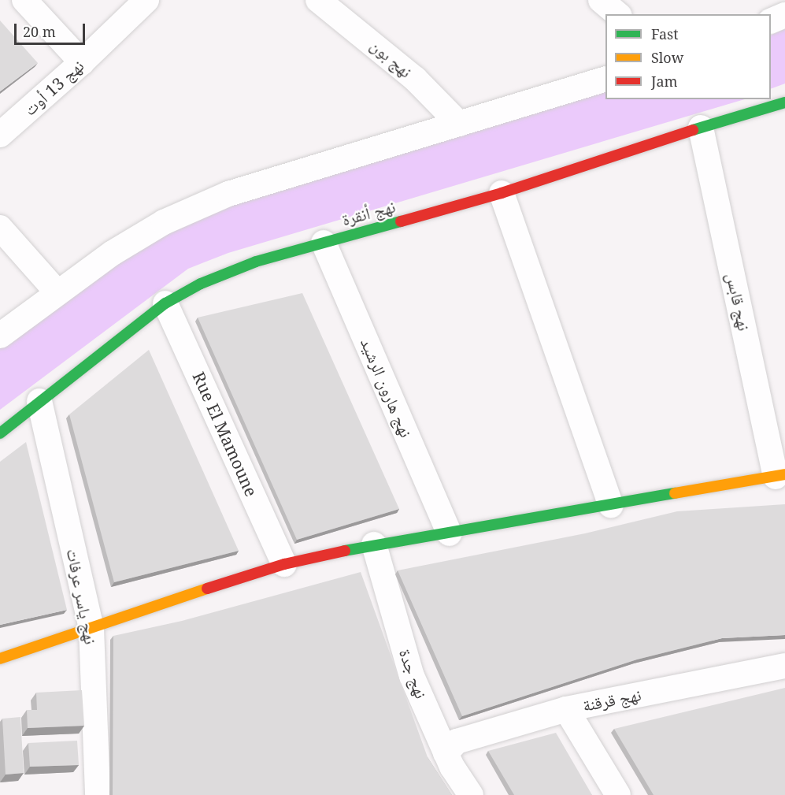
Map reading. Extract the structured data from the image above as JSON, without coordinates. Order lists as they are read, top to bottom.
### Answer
{
  "streets": {
    "street": [
      "نهج بون",
      "نهج 13 أوت",
      "نهج أنقرة",
      "نهج قابس",
      "نهج هارون الرشيد",
      "Rue El Mamoune",
      "نهج ياسر عرفات",
      "نهج جدة",
      "نهج قرقنة"
    ]
  },
  "crossings": [
    ["نهج أنقرة", "نهج قابس"],
    ["نهج أنقرة", "نهج هارون الرشيد"],
    ["نهج أنقرة", "Rue El Mamoune"],
    ["نهج أنقرة", "نهج ياسر عرفات"],
    ["نهج جدة", "نهج قرقنة"]
  ],
  "legend": ["Fast", "Slow", "Jam"],
  "scale_bar": "20 m"
}
